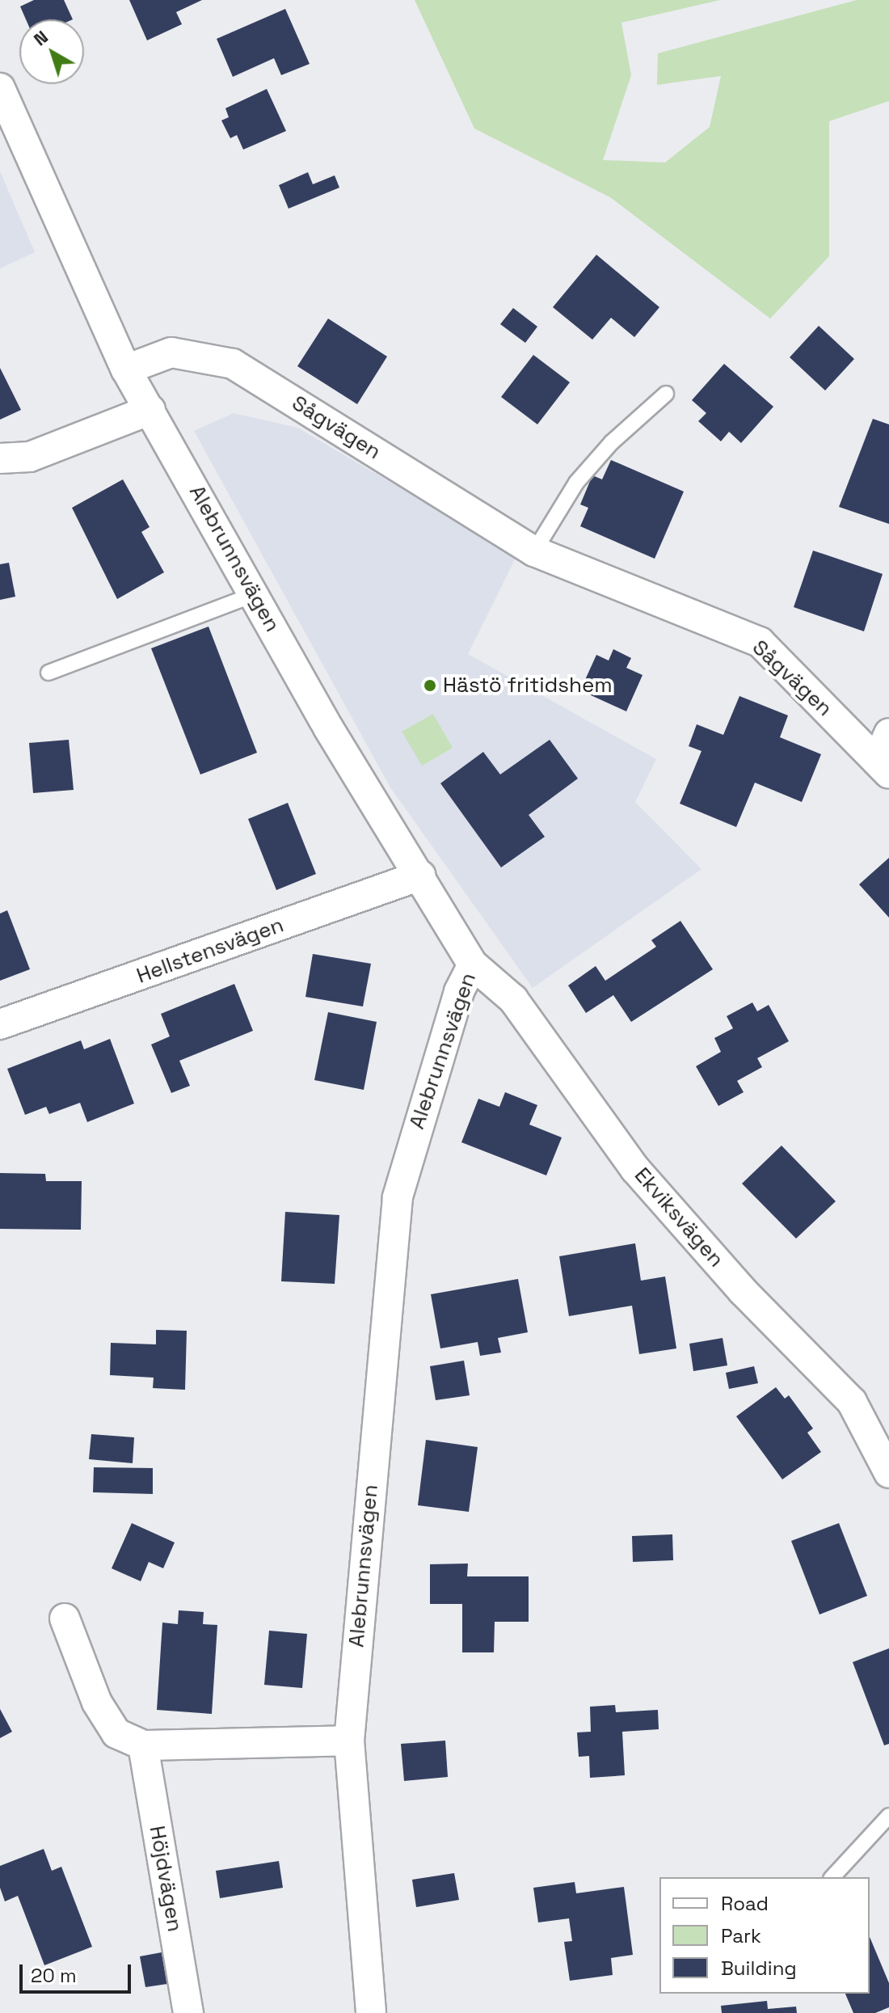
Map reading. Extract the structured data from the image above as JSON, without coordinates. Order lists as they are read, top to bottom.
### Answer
{
  "streets": {
    "street": [
      "Sågvägen",
      "Alebrunnsvägen",
      "Hellstensvägen",
      "Ekviksvägen",
      "Höjdvägen"
    ]
  },
  "crossings": [
    ["Sågvägen", "Alebrunnsvägen"],
    ["Alebrunnsvägen", "Hellstensvägen"],
    ["Alebrunnsvägen", "Ekviksvägen"]
  ],
  "places": ["Hästö fritidshem"],
  "legend": ["Road", "Park", "Building"],
  "scale_bar": "20 m",
  "north": "top left"
}
